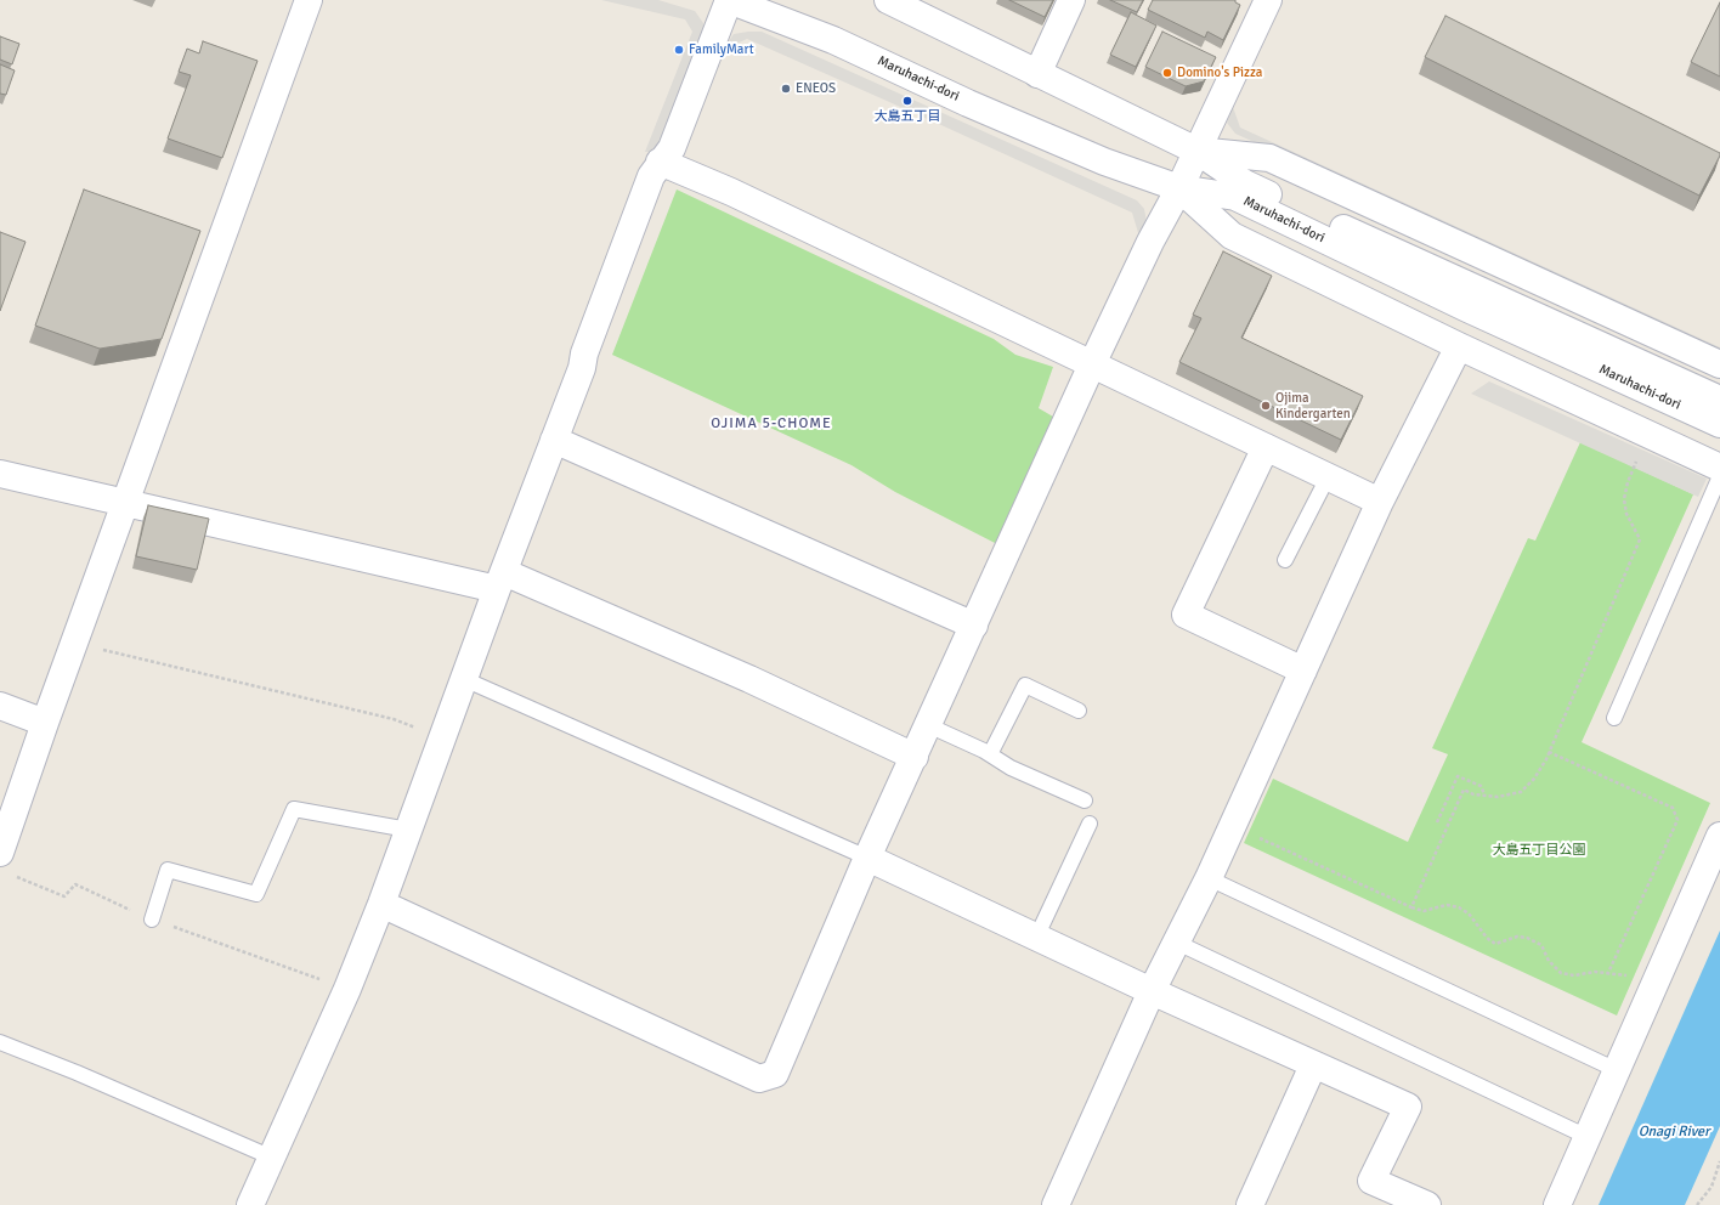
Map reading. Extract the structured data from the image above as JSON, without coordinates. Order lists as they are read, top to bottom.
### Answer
{
  "streets": {
    "street": ["Maruhachi-dori"]
  },
  "districts": ["OJIMA 5-CHOME"],
  "water": ["Onagi River"],
  "parks": ["大島五丁目公園"],
  "places": [
    "FamilyMart",
    "Domino's Pizza",
    "ENEOS",
    "大島五丁目",
    "Ojima Kindergarten"
  ]
}
